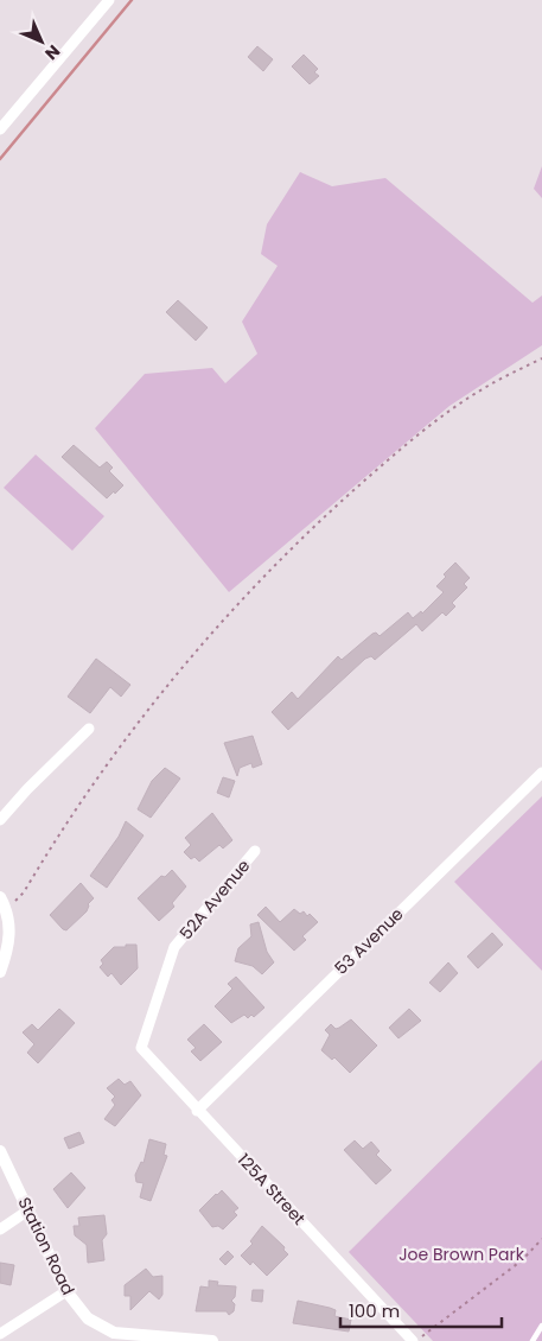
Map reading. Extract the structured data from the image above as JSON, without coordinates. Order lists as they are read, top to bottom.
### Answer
{
  "streets": {
    "street": [
      "52A Avenue",
      "53 Avenue",
      "125A Street",
      "Station Road"
    ]
  },
  "crossings": [
    ["52A Avenue", "125A Street"],
    ["53 Avenue", "125A Street"]
  ],
  "parks": ["Joe Brown Park"],
  "scale_bar": "100 m",
  "north": "bottom right"
}
